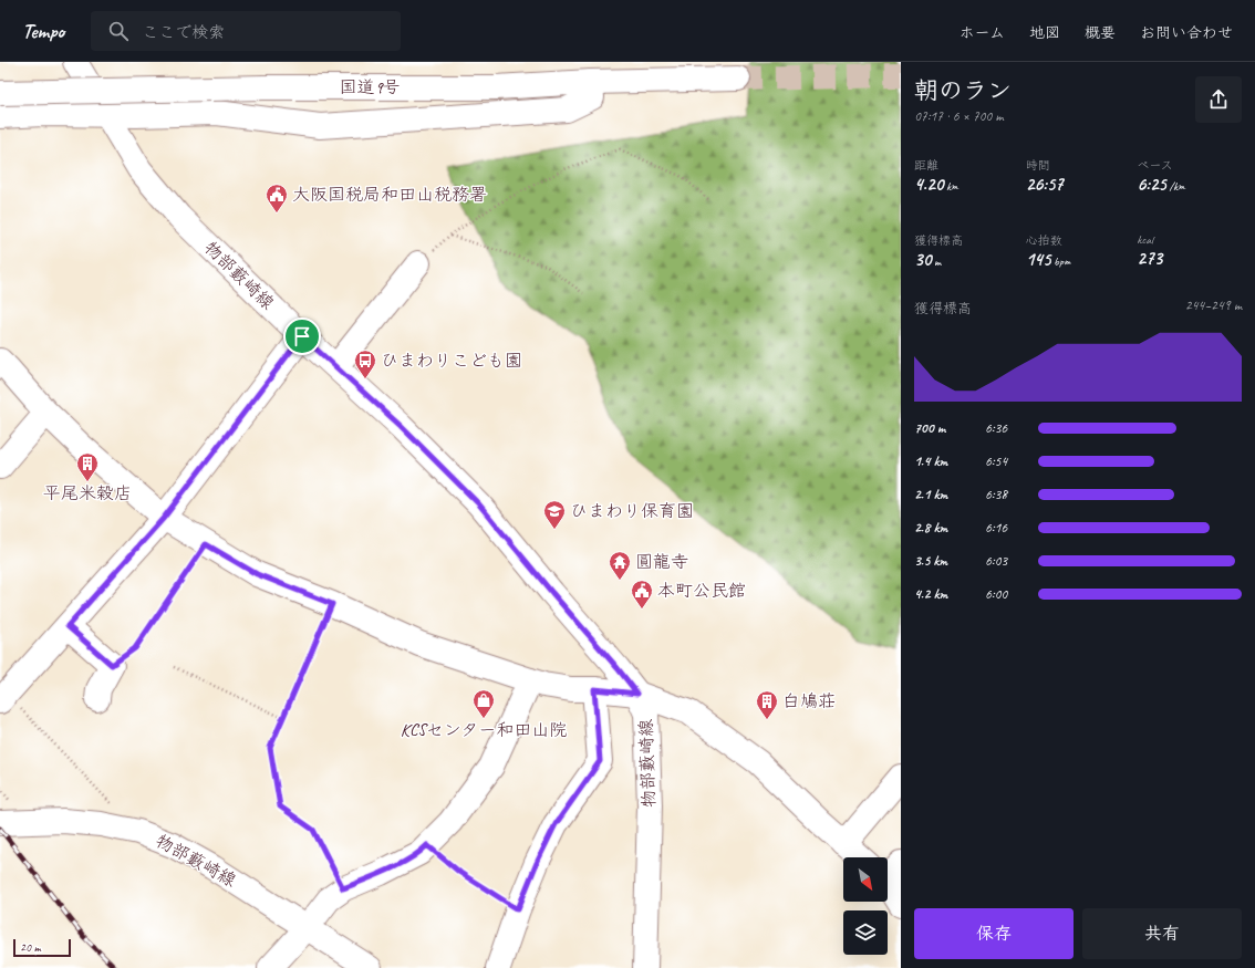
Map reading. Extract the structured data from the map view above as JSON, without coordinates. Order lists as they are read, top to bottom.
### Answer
{
  "streets": {
    "main road": ["国道9号", "物部藪崎線"]
  },
  "places": {
    "public building": ["大阪国税局和田山税務署", "本町公民館"],
    "bus stop": ["ひまわりこども園"],
    "building": ["平尾米穀店", "白鳩荘"],
    "school or university": ["ひまわり保育園"],
    "temple": ["圓龍寺"],
    "shop": ["KCSセンター和田山院"]
  },
  "scale_bar": "20 m",
  "north": "bottom right",
  "page": {
    "header": "Tempo",
    "search": "ここで検索",
    "nav": [
      "ホーム",
      "地図",
      "概要",
      "お問い合わせ"
    ],
    "heading": ["朝のラン", "07:17 · 6 × 700 m"],
    "stats": [
      ["距離", "4.20 km"],
      ["時間", "26:57"],
      ["ペース", "6:25 /km"],
      ["獲得標高", "30 m"],
      ["心拍数", "145 bpm"],
      ["kcal", "273"]
    ],
    "chart": ["獲得標高", "244–249 m"],
    "list": [
      {
        "name": "700 m",
        "note": "6:36"
      },
      {
        "name": "1.4 km",
        "note": "6:54"
      },
      {
        "name": "2.1 km",
        "note": "6:38"
      },
      {
        "name": "2.8 km",
        "note": "6:16"
      },
      {
        "name": "3.5 km",
        "note": "6:03"
      },
      {
        "name": "4.2 km",
        "note": "6:00"
      }
    ],
    "buttons": ["保存", "共有"],
    "scale": "20 m"
  }
}
